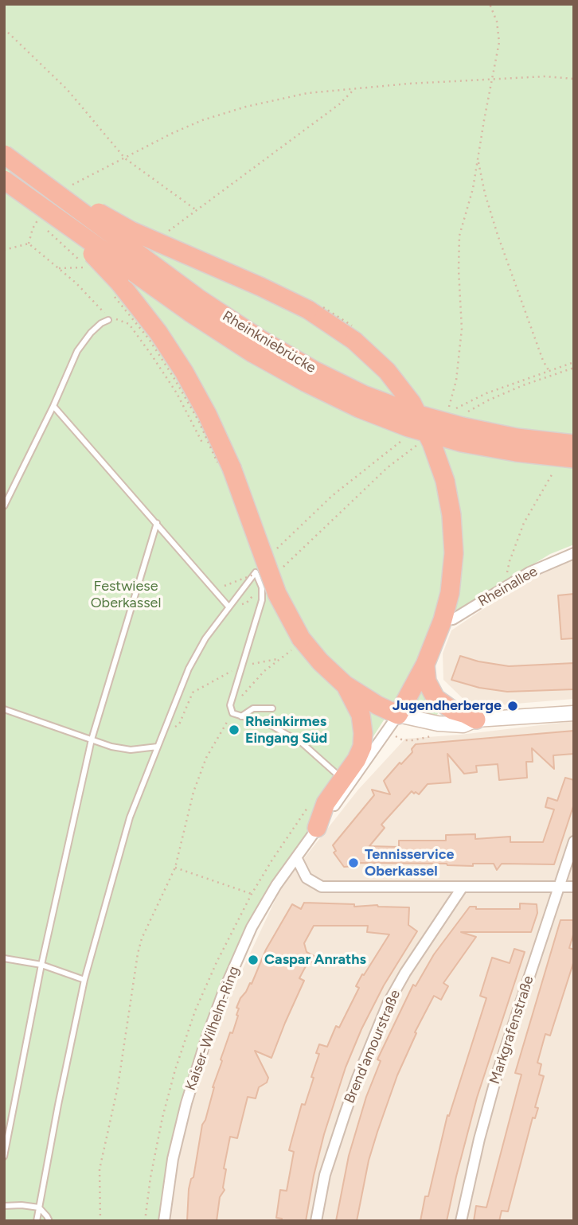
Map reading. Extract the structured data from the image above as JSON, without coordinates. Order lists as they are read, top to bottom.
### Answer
{
  "streets": {
    "highway": ["Rheinkniebrücke"],
    "street": [
      "Rheinallee",
      "Kaiser-Wilhelm-Ring",
      "Markgrafenstraße",
      "Brend'amourstraße"
    ]
  },
  "parks": ["Festwiese Oberkassel"],
  "places": [
    "Jugendherberge",
    "Rheinkirmes Eingang Süd",
    "Tennisservice Oberkassel",
    "Caspar Anraths"
  ]
}
